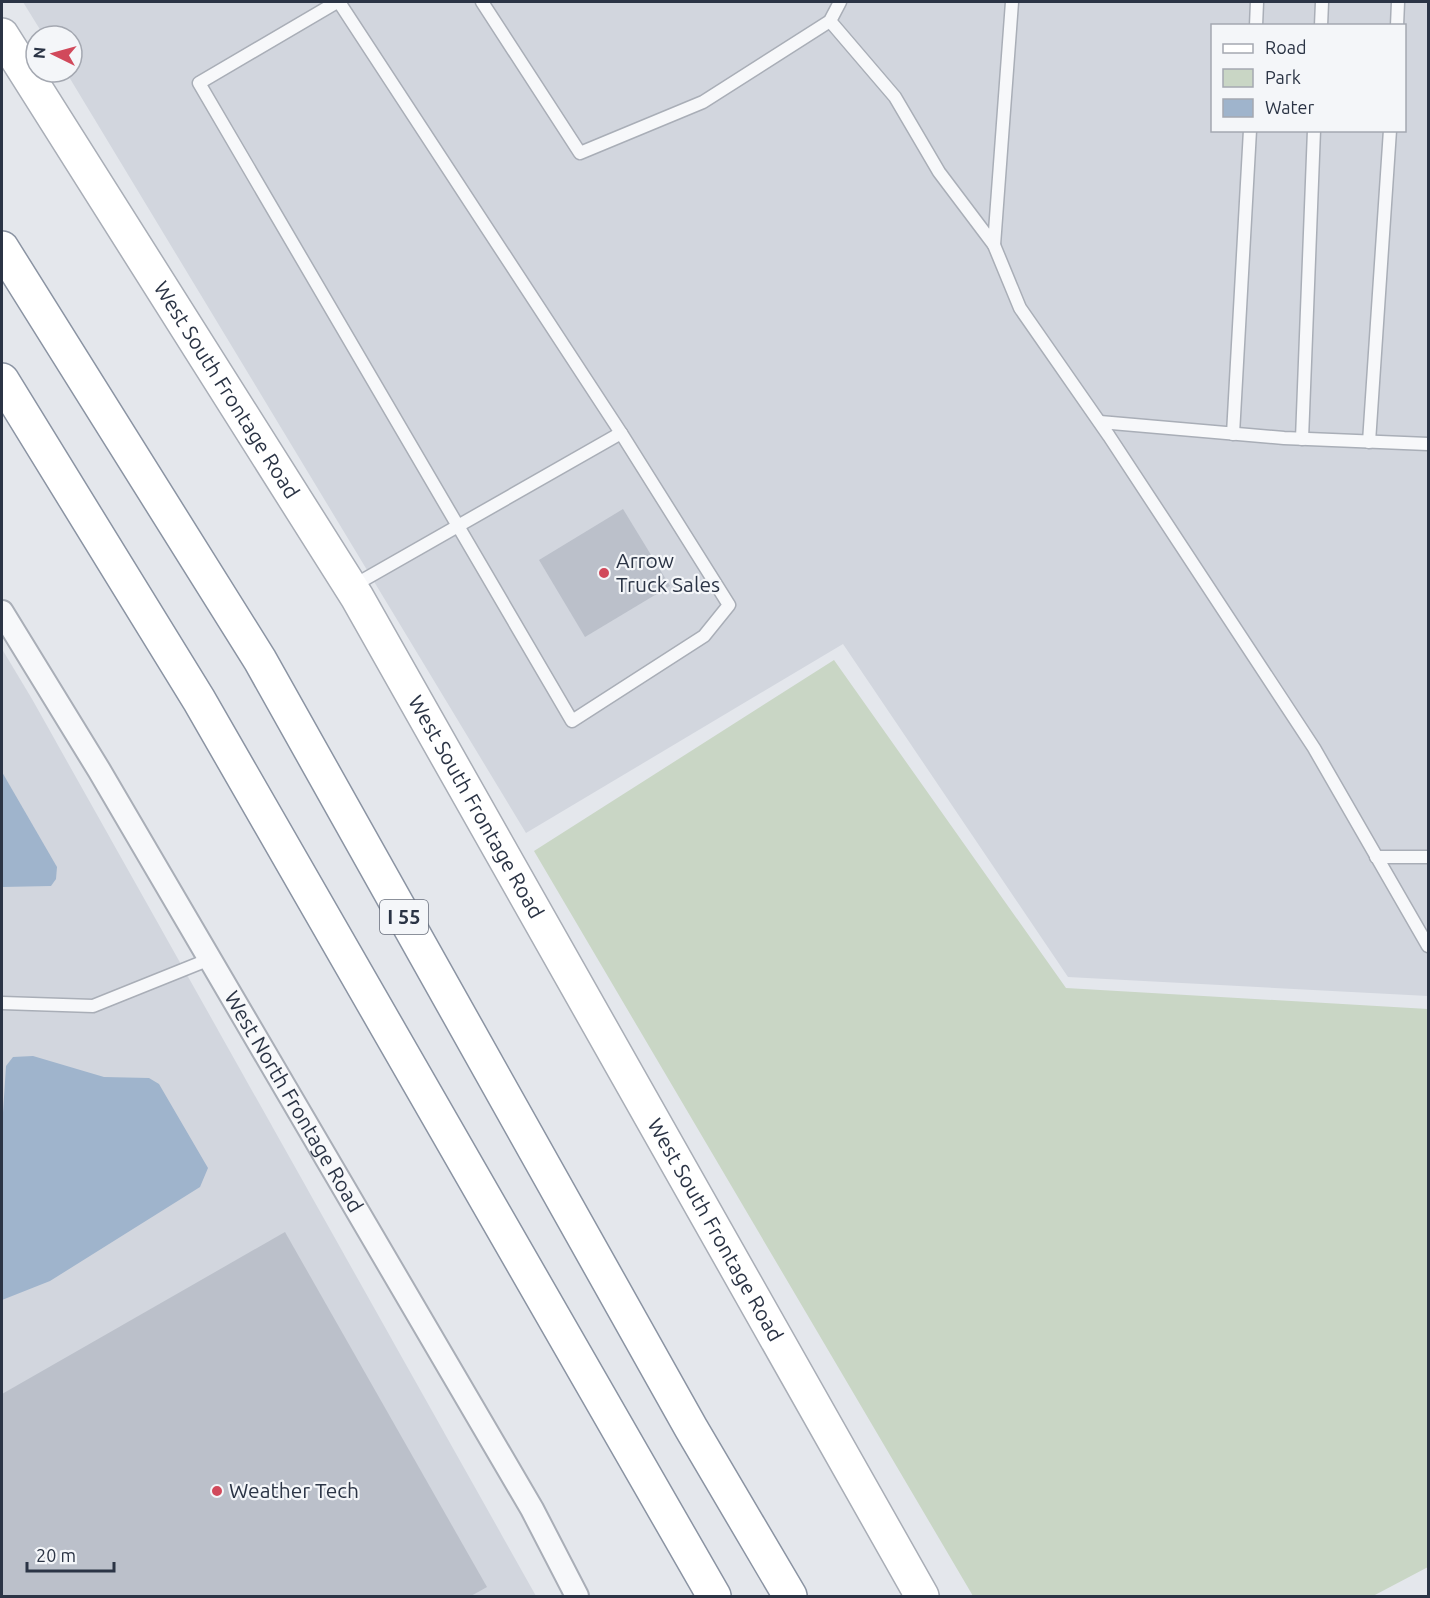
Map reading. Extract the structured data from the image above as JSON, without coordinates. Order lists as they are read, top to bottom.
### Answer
{
  "streets": {
    "main road": ["West South Frontage Road", "I 55"],
    "street": ["West North Frontage Road"]
  },
  "places": ["Arrow Truck Sales", "Weather Tech"],
  "legend": ["Road", "Park", "Water"],
  "scale_bar": "20 m",
  "north": "left"
}
